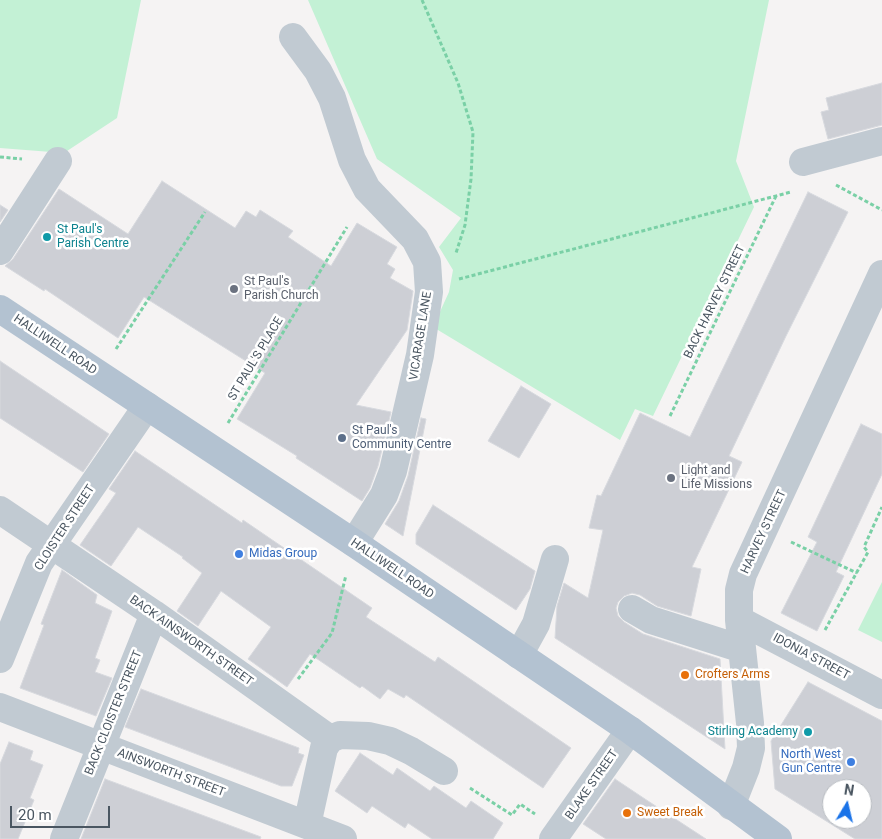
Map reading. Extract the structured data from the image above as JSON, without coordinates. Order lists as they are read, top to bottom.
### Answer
{
  "streets": {
    "main road": ["HALLIWELL ROAD"],
    "street": [
      "VICARAGE LANE",
      "CLOISTER STREET",
      "HARVEY STREET",
      "BACK AINSWORTH STREET",
      "IDONIA STREET",
      "BACK CLOISTER STREET",
      "AINSWORTH STREET",
      "BLAKE STREET"
    ],
    "path": ["BACK HARVEY STREET", "ST PAUL'S PLACE"]
  },
  "crossings": [
    ["VICARAGE LANE", "HALLIWELL ROAD"],
    ["HALLIWELL ROAD", "ST PAUL'S PLACE"],
    ["HALLIWELL ROAD", "CLOISTER STREET"],
    ["HALLIWELL ROAD", "HARVEY STREET"],
    ["HALLIWELL ROAD", "BLAKE STREET"],
    ["CLOISTER STREET", "BACK AINSWORTH STREET"],
    ["HARVEY STREET", "IDONIA STREET"],
    ["BACK AINSWORTH STREET", "BACK CLOISTER STREET"],
    ["BACK CLOISTER STREET", "AINSWORTH STREET"]
  ],
  "places": [
    "St Paul's Parish Centre",
    "St Paul's Parish Church",
    "St Paul's Community Centre",
    "Light and Life Missions",
    "Midas Group",
    "Crofters Arms",
    "Stirling Academy",
    "North West Gun Centre",
    "Sweet Break"
  ],
  "scale_bar": "20 m",
  "north": "top"
}
